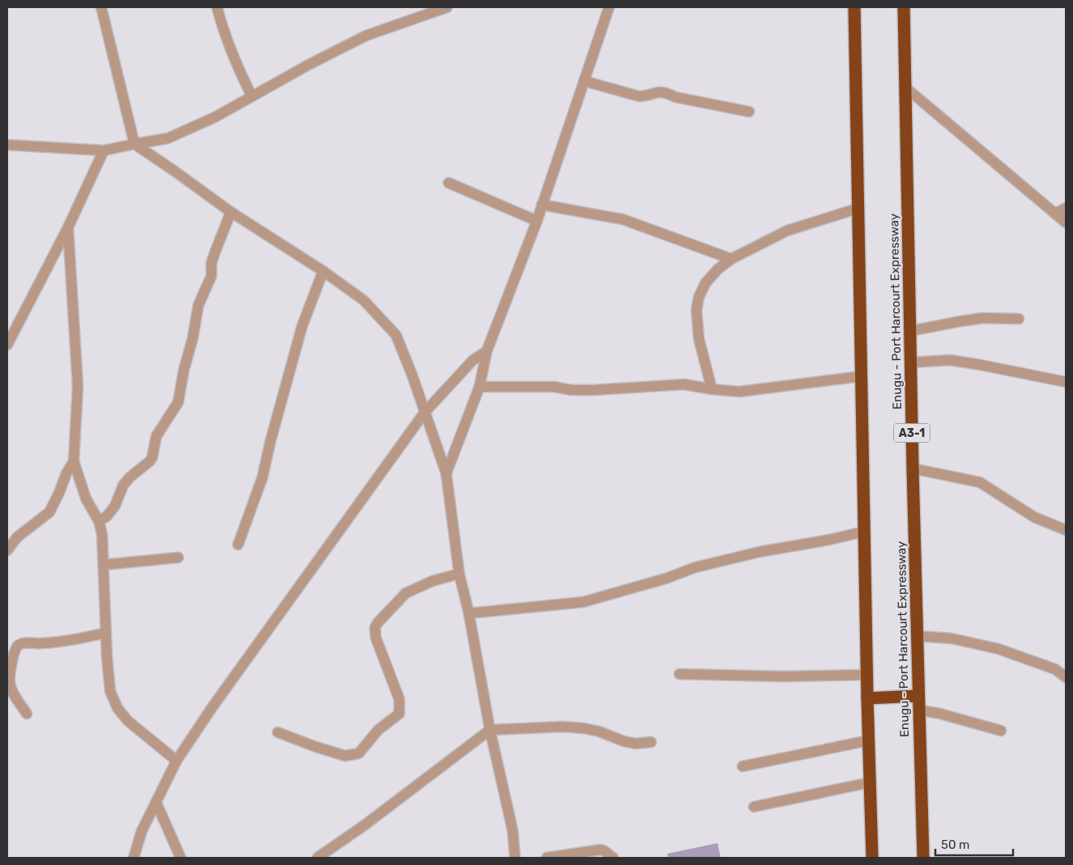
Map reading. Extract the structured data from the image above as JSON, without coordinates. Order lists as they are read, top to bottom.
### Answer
{
  "streets": {
    "highway": ["Enugu - Port Harcourt Expressway", "A3-1"]
  },
  "scale_bar": "50 m"
}
